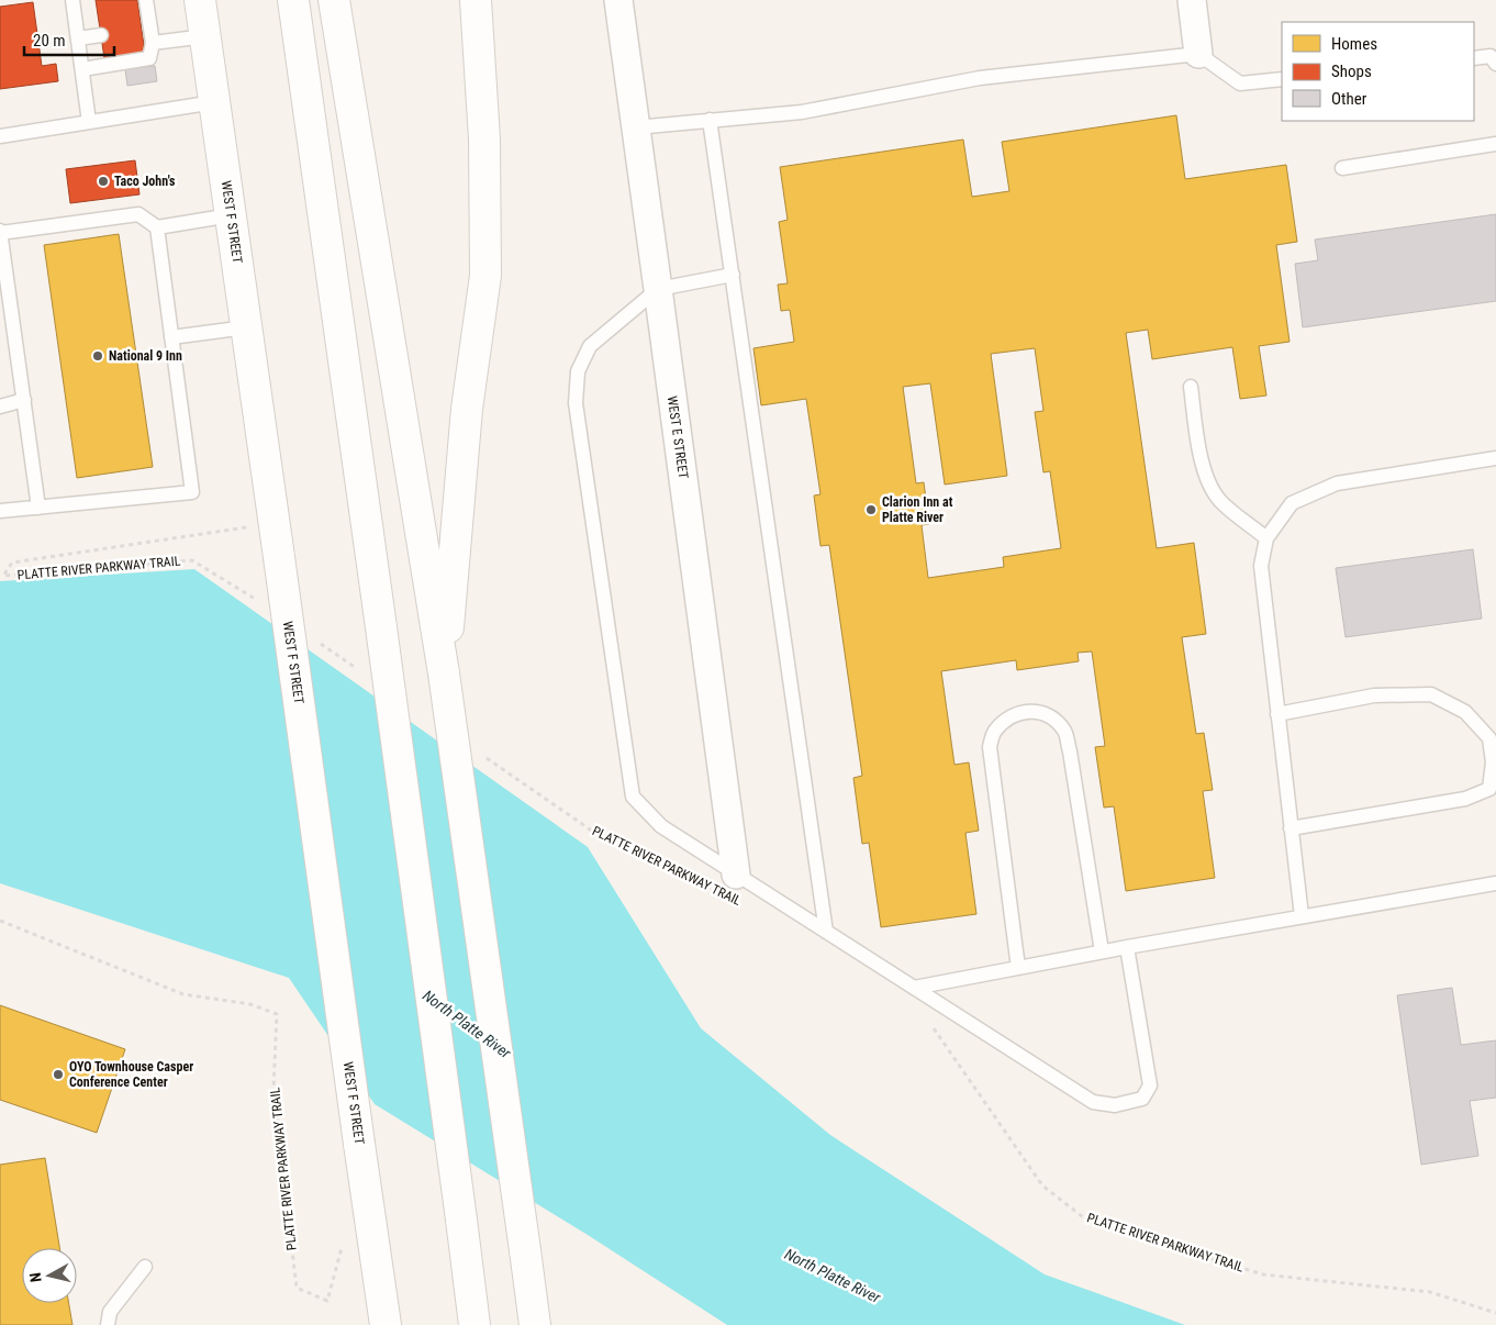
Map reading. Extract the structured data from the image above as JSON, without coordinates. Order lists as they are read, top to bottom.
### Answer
{
  "streets": {
    "main road": ["WEST F STREET"],
    "street": ["WEST E STREET"],
    "path": ["PLATTE RIVER PARKWAY TRAIL"]
  },
  "crossings": [
    ["WEST E STREET", "PLATTE RIVER PARKWAY TRAIL"]
  ],
  "water": ["North Platte River"],
  "places": [
    "Taco John's",
    "National 9 Inn",
    "Clarion Inn at Platte River",
    "OYO Townhouse Casper Conference Center"
  ],
  "legend": ["Homes", "Shops", "Other"],
  "scale_bar": "20 m",
  "north": "left"
}
